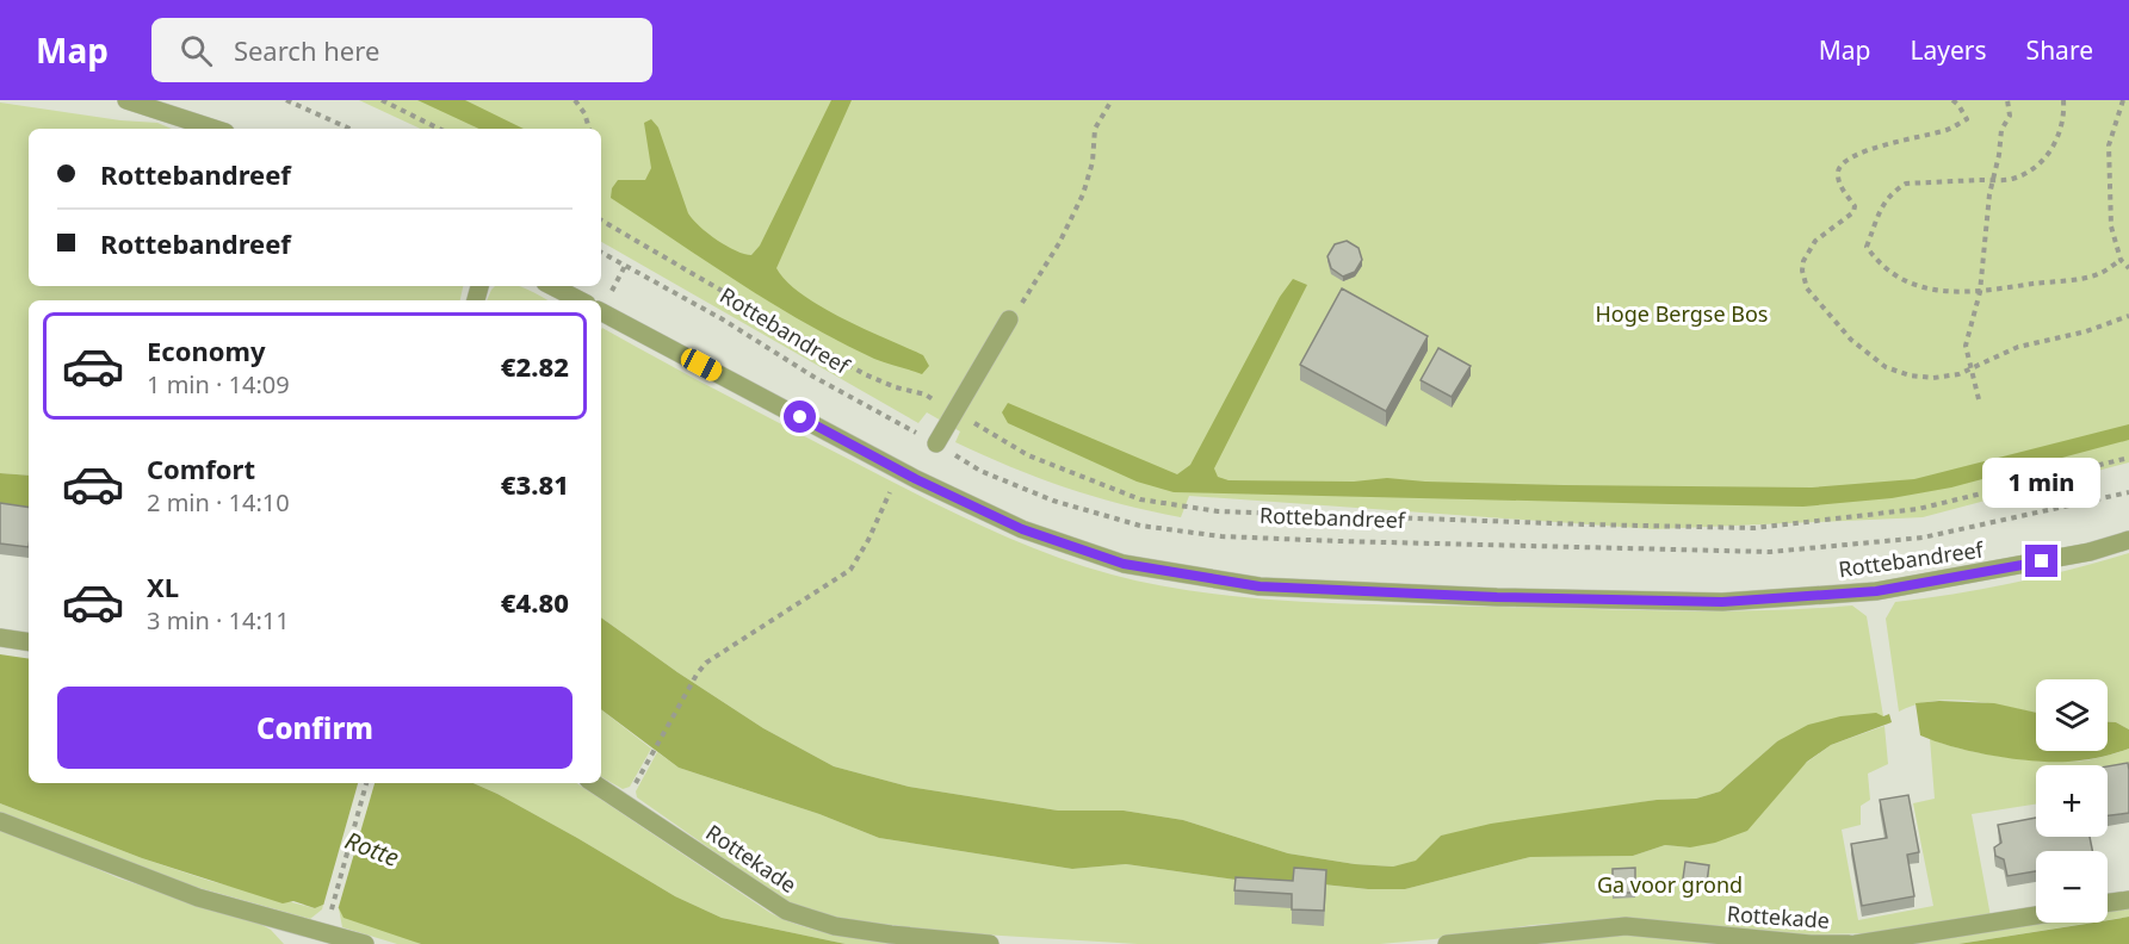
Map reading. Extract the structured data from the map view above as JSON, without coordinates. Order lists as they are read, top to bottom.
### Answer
{
  "streets": {
    "street": ["Rottebandreef", "Rottekade"]
  },
  "water": ["Rotte"],
  "parks": ["Hoge Bergse Bos", "Ga voor grond"],
  "page": {
    "header": "Map",
    "search": "Search here",
    "nav": ["Map", "Layers", "Share"],
    "banner": ["Rottebandreef", "Rottebandreef"],
    "list": [
      {
        "name": "Economy",
        "note": "1 min · 14:09",
        "value": "€2.82"
      },
      {
        "name": "Comfort",
        "note": "2 min · 14:10",
        "value": "€3.81"
      },
      {
        "name": "XL",
        "note": "3 min · 14:11",
        "value": "€4.80"
      }
    ],
    "bubble": "1 min",
    "buttons": "Confirm",
    "map_buttons": ["+", "−"]
  }
}
